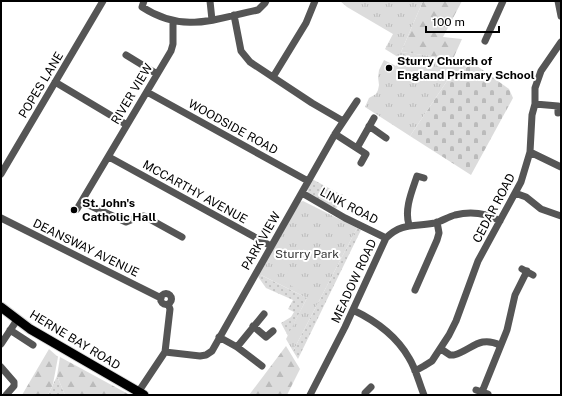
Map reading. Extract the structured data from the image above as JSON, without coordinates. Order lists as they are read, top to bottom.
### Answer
{
  "streets": {
    "main road": ["HERNE BAY ROAD"],
    "street": [
      "POPES LANE",
      "RIVER VIEW",
      "WOODSIDE ROAD",
      "MCCARTHY AVENUE",
      "LINK ROAD",
      "CEDAR ROAD",
      "PARK VIEW",
      "DEANSWAY AVENUE",
      "MEADOW ROAD"
    ]
  },
  "crossings": [
    ["RIVER VIEW", "WOODSIDE ROAD"],
    ["RIVER VIEW", "MCCARTHY AVENUE"],
    ["WOODSIDE ROAD", "PARK VIEW"],
    ["MCCARTHY AVENUE", "PARK VIEW"],
    ["LINK ROAD", "PARK VIEW"],
    ["LINK ROAD", "MEADOW ROAD"],
    ["CEDAR ROAD", "MEADOW ROAD"],
    ["PARK VIEW", "DEANSWAY AVENUE"],
    ["DEANSWAY AVENUE", "HERNE BAY ROAD"]
  ],
  "parks": ["Sturry Park"],
  "places": ["Sturry Church of England Primary School", "St. John's Catholic Hall"],
  "scale_bar": "100 m"
}
